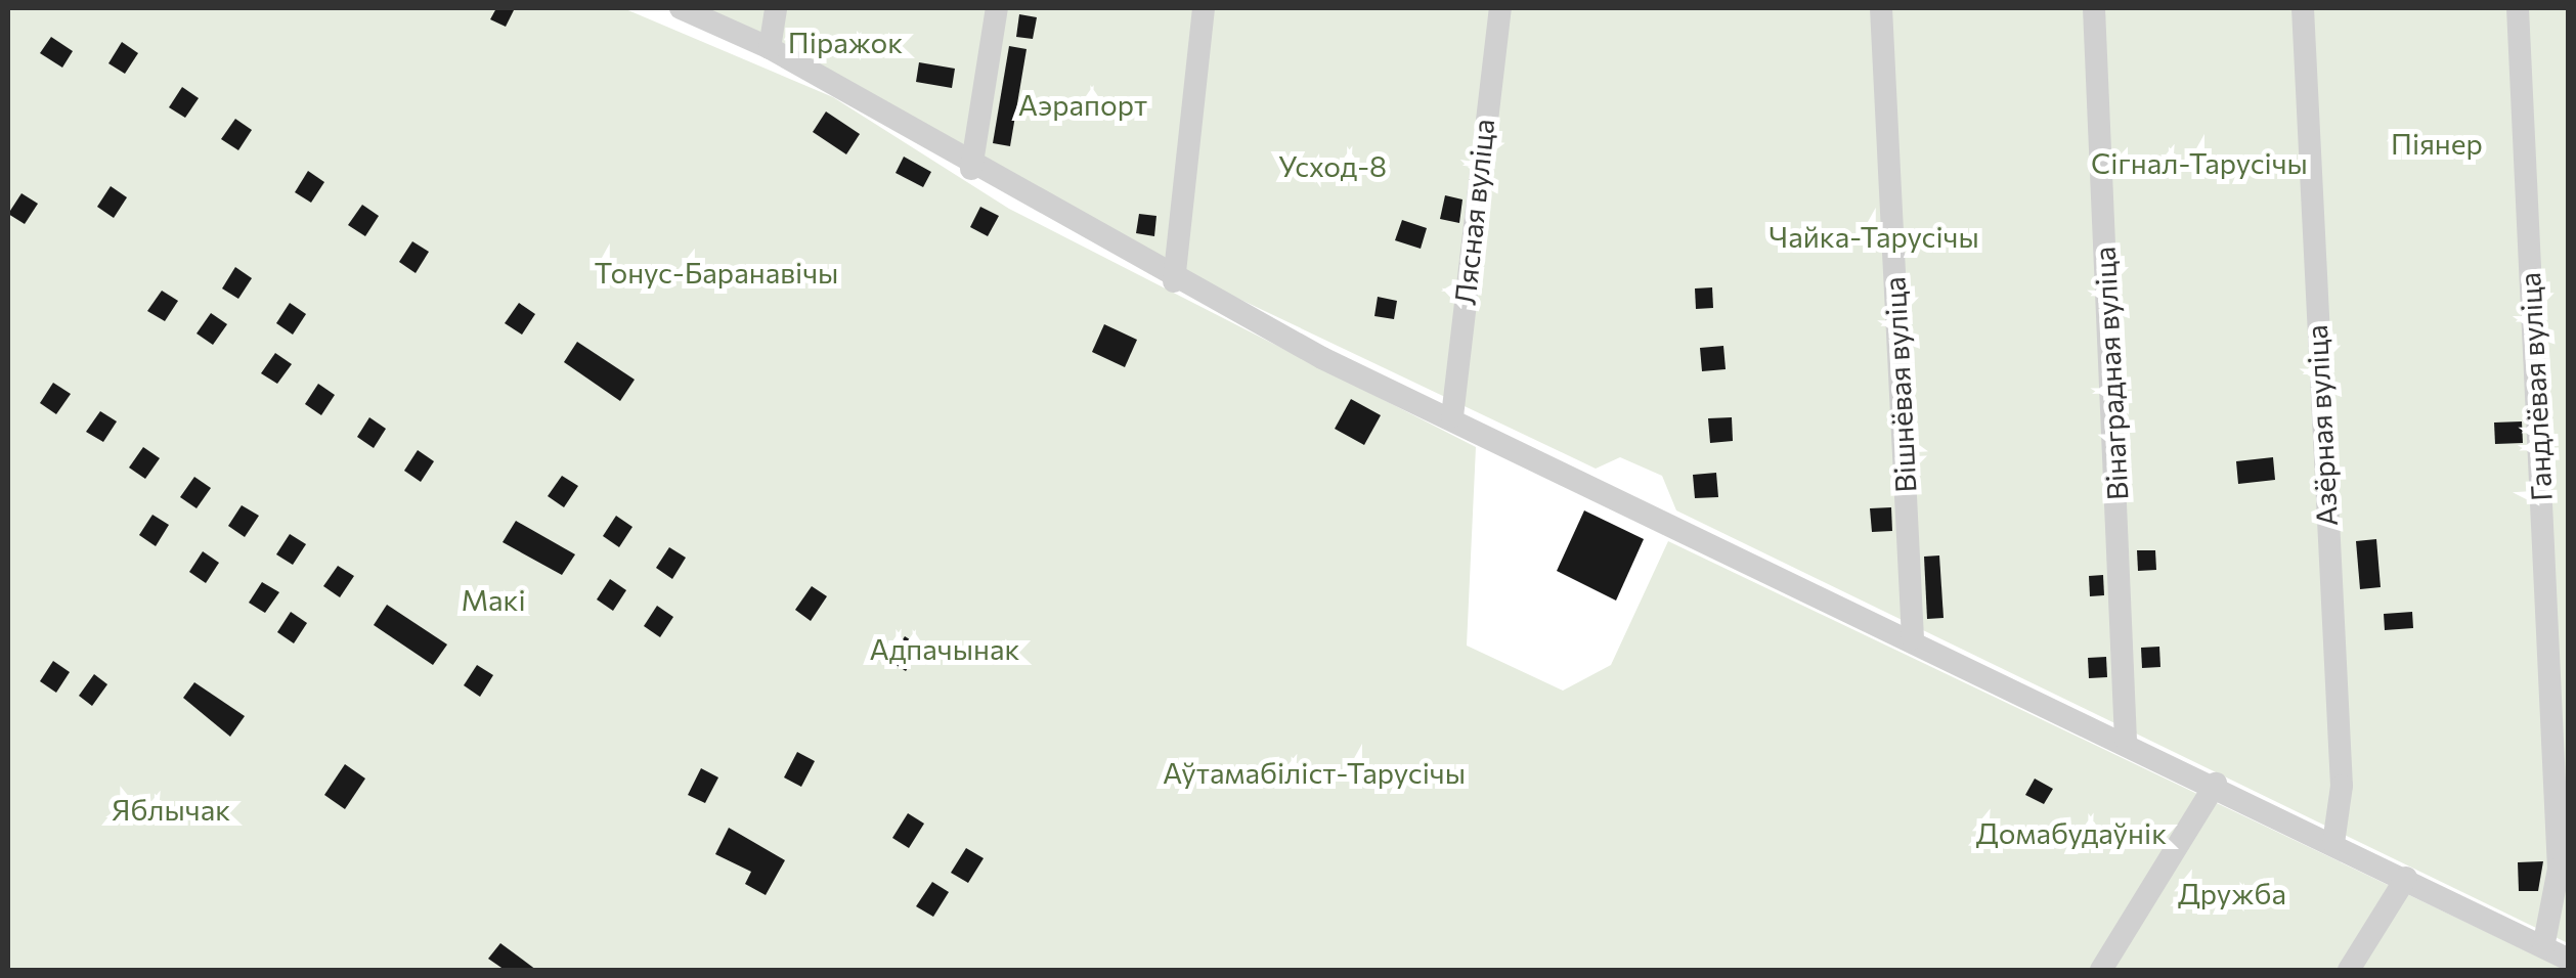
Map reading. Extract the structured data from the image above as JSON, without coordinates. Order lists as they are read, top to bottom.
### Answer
{
  "streets": {
    "street": [
      "Лясная вуліца",
      "Вінаградная вуліца",
      "Вішнёвая вуліца",
      "Гандлёвая вуліца",
      "Азёрная вуліца"
    ]
  },
  "parks": [
    "Піражок",
    "Аэрапорт",
    "Піянер",
    "Сігнал-Тарусічы",
    "Усход-8",
    "Чайка-Тарусічы",
    "Тонус-Баранавічы",
    "Макі",
    "Адпачынак",
    "Аўтамабіліст-Тарусічы",
    "Яблычак",
    "Домабудаўнік",
    "Дружба"
  ]
}
